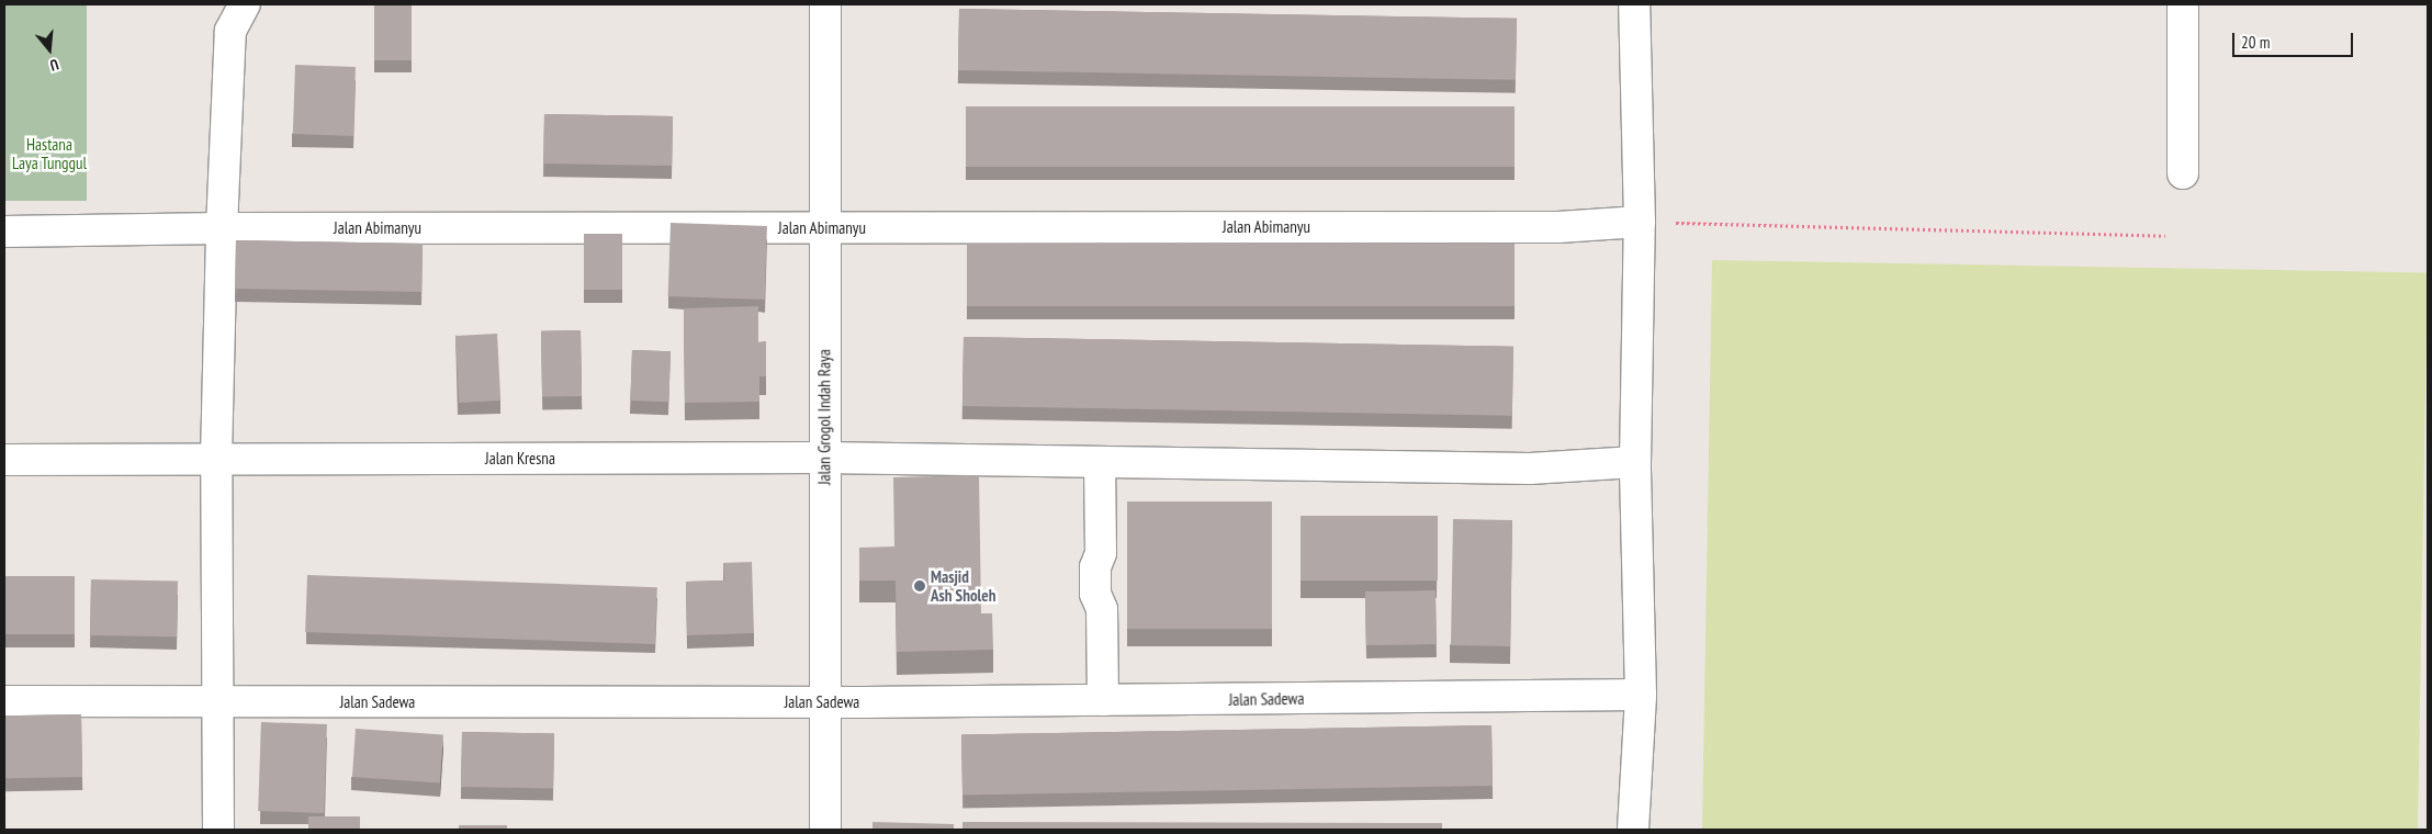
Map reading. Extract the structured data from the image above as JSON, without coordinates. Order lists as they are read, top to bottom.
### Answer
{
  "streets": {
    "street": [
      "Jalan Abimanyu",
      "Jalan Grogol Indah Raya",
      "Jalan Kresna",
      "Jalan Sadewa"
    ]
  },
  "crossings": [
    ["Jalan Abimanyu", "Jalan Grogol Indah Raya"],
    ["Jalan Grogol Indah Raya", "Jalan Kresna"],
    ["Jalan Grogol Indah Raya", "Jalan Sadewa"]
  ],
  "parks": ["Hastana Laya Tunggul"],
  "places": ["Masjid Ash Sholeh"],
  "scale_bar": "20 m",
  "north": "bottom"
}
